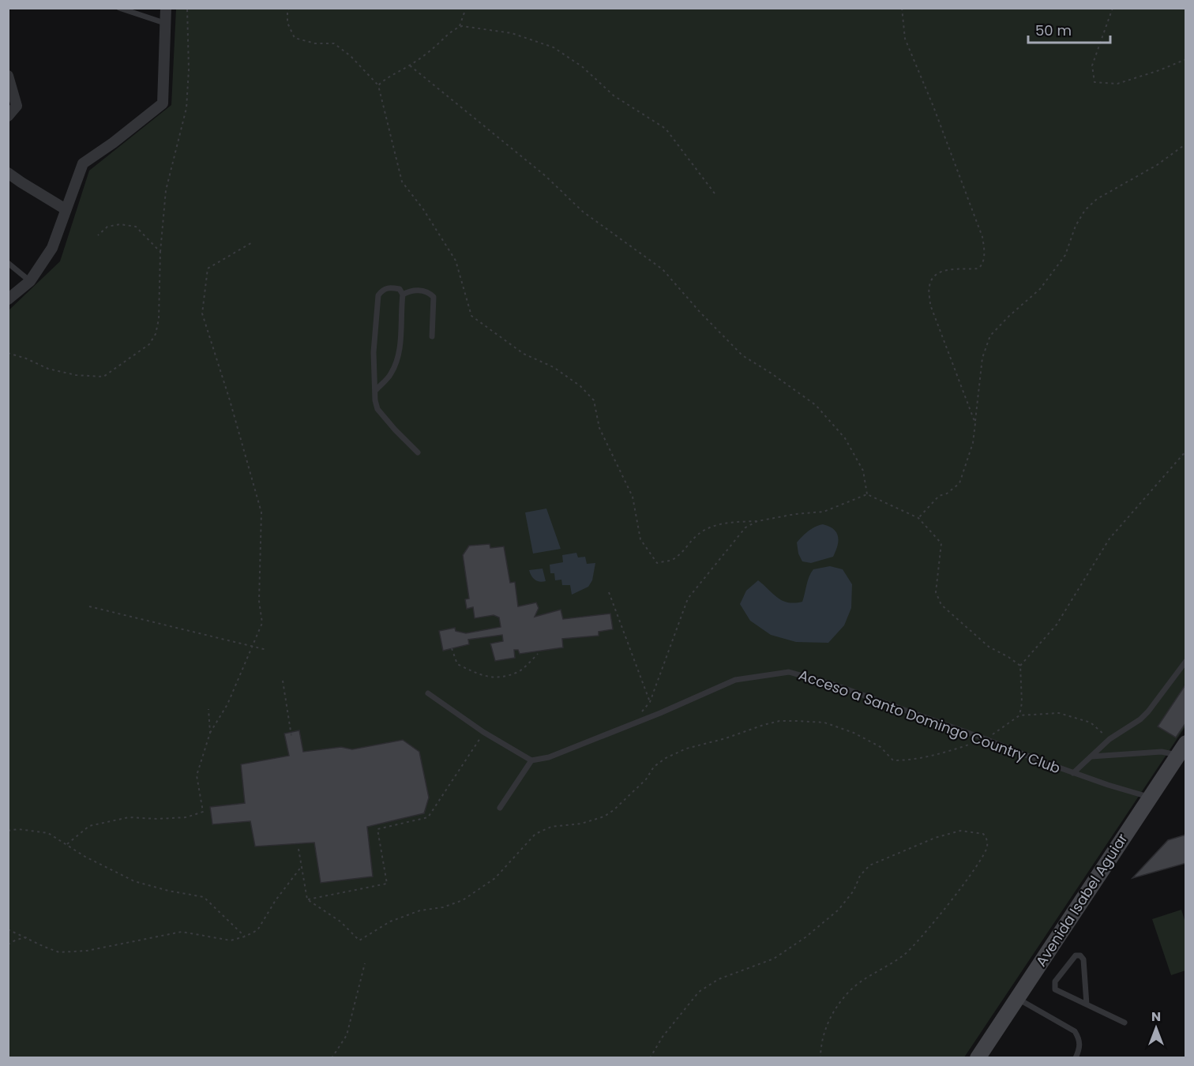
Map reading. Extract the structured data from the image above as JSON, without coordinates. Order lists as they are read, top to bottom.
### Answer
{
  "streets": {
    "main road": ["Avenida Isabel Aguiar"],
    "lane": ["Acceso a Santo Domingo Country Club"]
  },
  "crossings": [
    ["Acceso a Santo Domingo Country Club", "Avenida Isabel Aguiar"]
  ],
  "scale_bar": "50 m",
  "north": "top"
}
